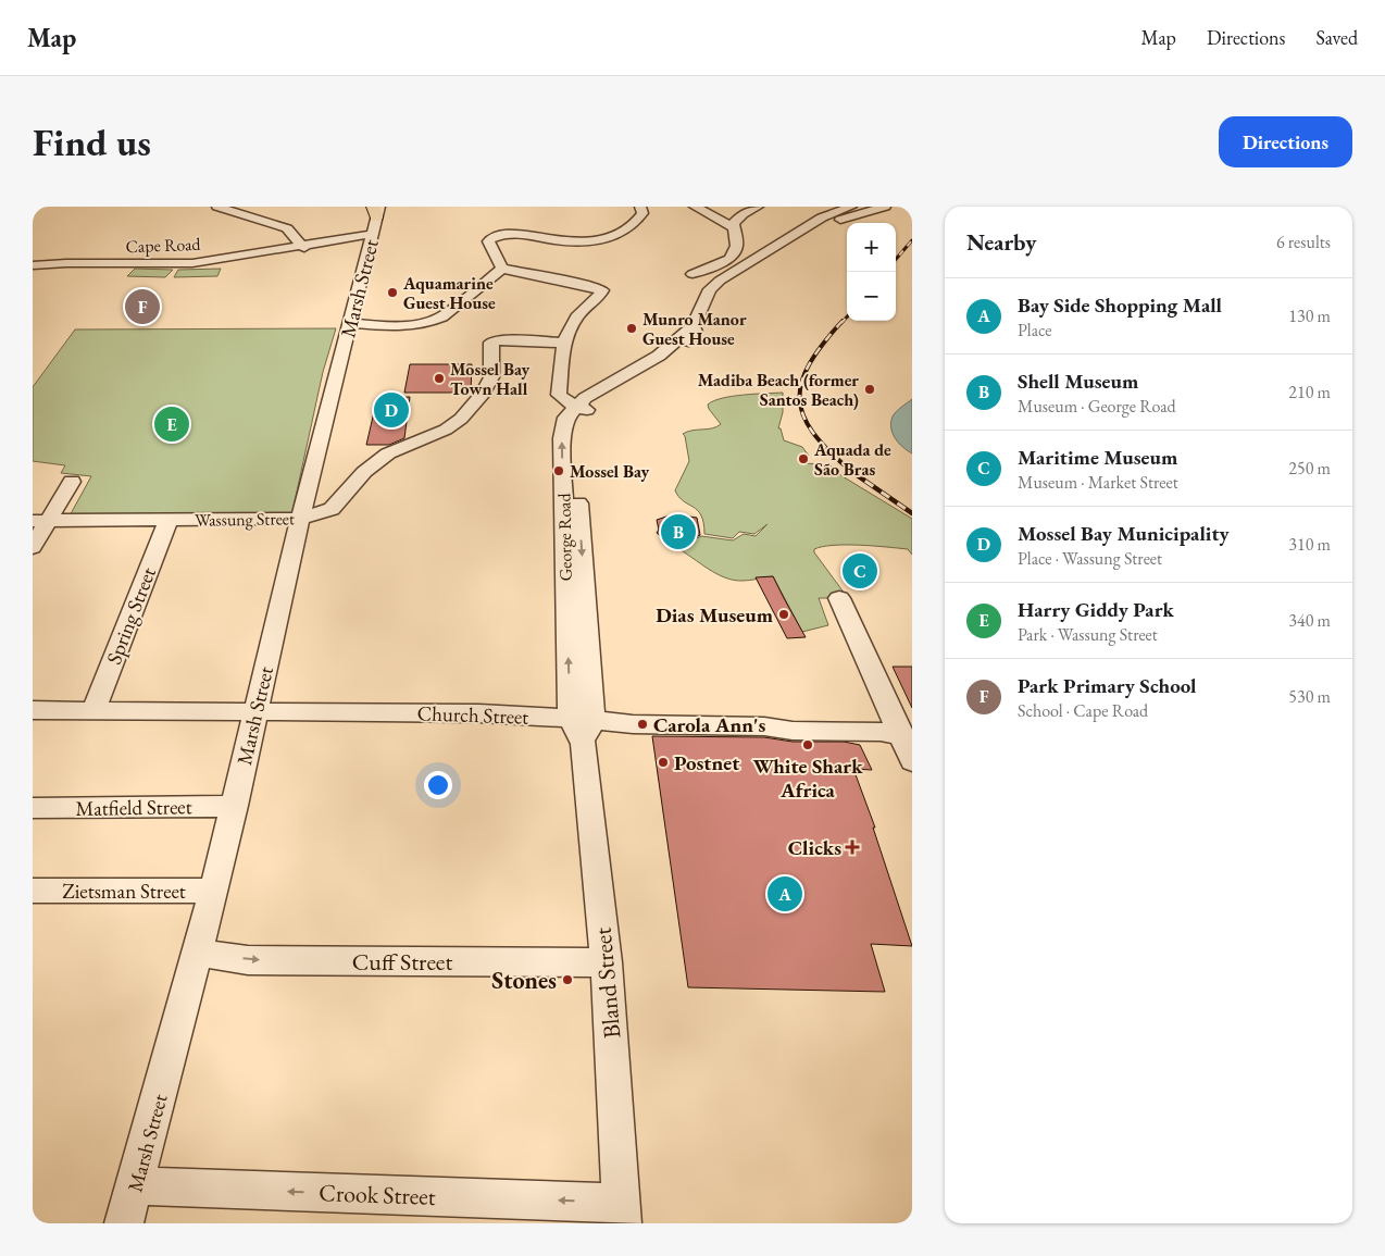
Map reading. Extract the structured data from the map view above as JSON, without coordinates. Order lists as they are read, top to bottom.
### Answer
{
  "streets": {
    "street": [
      "Cape Road",
      "Marsh Street",
      "Wassung Street",
      "George Road",
      "Spring Street",
      "Church Street",
      "Matfield Street",
      "Zietsman Street",
      "Cuff Street",
      "Bland Street",
      "Crook Street"
    ]
  },
  "crossings": [
    ["Cape Road", "Marsh Street"],
    ["Marsh Street", "Wassung Street"],
    ["Marsh Street", "Church Street"],
    ["Marsh Street", "Matfield Street"],
    ["Marsh Street", "Zietsman Street"],
    ["Marsh Street", "Cuff Street"],
    ["Marsh Street", "Crook Street"],
    ["Wassung Street", "Spring Street"],
    ["George Road", "Church Street"],
    ["George Road", "Bland Street"],
    ["Spring Street", "Church Street"],
    ["Church Street", "Bland Street"],
    ["Cuff Street", "Bland Street"],
    ["Bland Street", "Crook Street"]
  ],
  "one_way": ["Cuff Street", "Crook Street"],
  "places": {
    "other": [
      "Aquamarine Guest House",
      "Munro Manor Guest House",
      "Mossel Bay Town Hall",
      "Madiba Beach (former Santos Beach)",
      "Aquada de São Bras",
      "Mossel Bay",
      "Dias Museum",
      "Carola Ann's",
      "White Shark Africa",
      "Postnet",
      "Stones"
    ],
    "health": ["Clicks"]
  },
  "page": {
    "header": "Map",
    "nav": ["Map", "Directions", "Saved"],
    "buttons": "Directions",
    "title": "Find us",
    "heading": ["Nearby", "6 results"],
    "map_buttons": ["+", "−"],
    "list": [
      {
        "mark": "A",
        "name": "Bay Side Shopping Mall",
        "note": "Place",
        "value": "130 m"
      },
      {
        "mark": "B",
        "name": "Shell Museum",
        "note": "Museum · George Road",
        "value": "210 m"
      },
      {
        "mark": "C",
        "name": "Maritime Museum",
        "note": "Museum · Market Street",
        "value": "250 m"
      },
      {
        "mark": "D",
        "name": "Mossel Bay Municipality",
        "note": "Place · Wassung Street",
        "value": "310 m"
      },
      {
        "mark": "E",
        "name": "Harry Giddy Park",
        "note": "Park · Wassung Street",
        "value": "340 m"
      },
      {
        "mark": "F",
        "name": "Park Primary School",
        "note": "School · Cape Road",
        "value": "530 m"
      }
    ],
    "pins": [
      "F",
      "D",
      "E",
      "B",
      "C",
      "A"
    ]
  }
}
